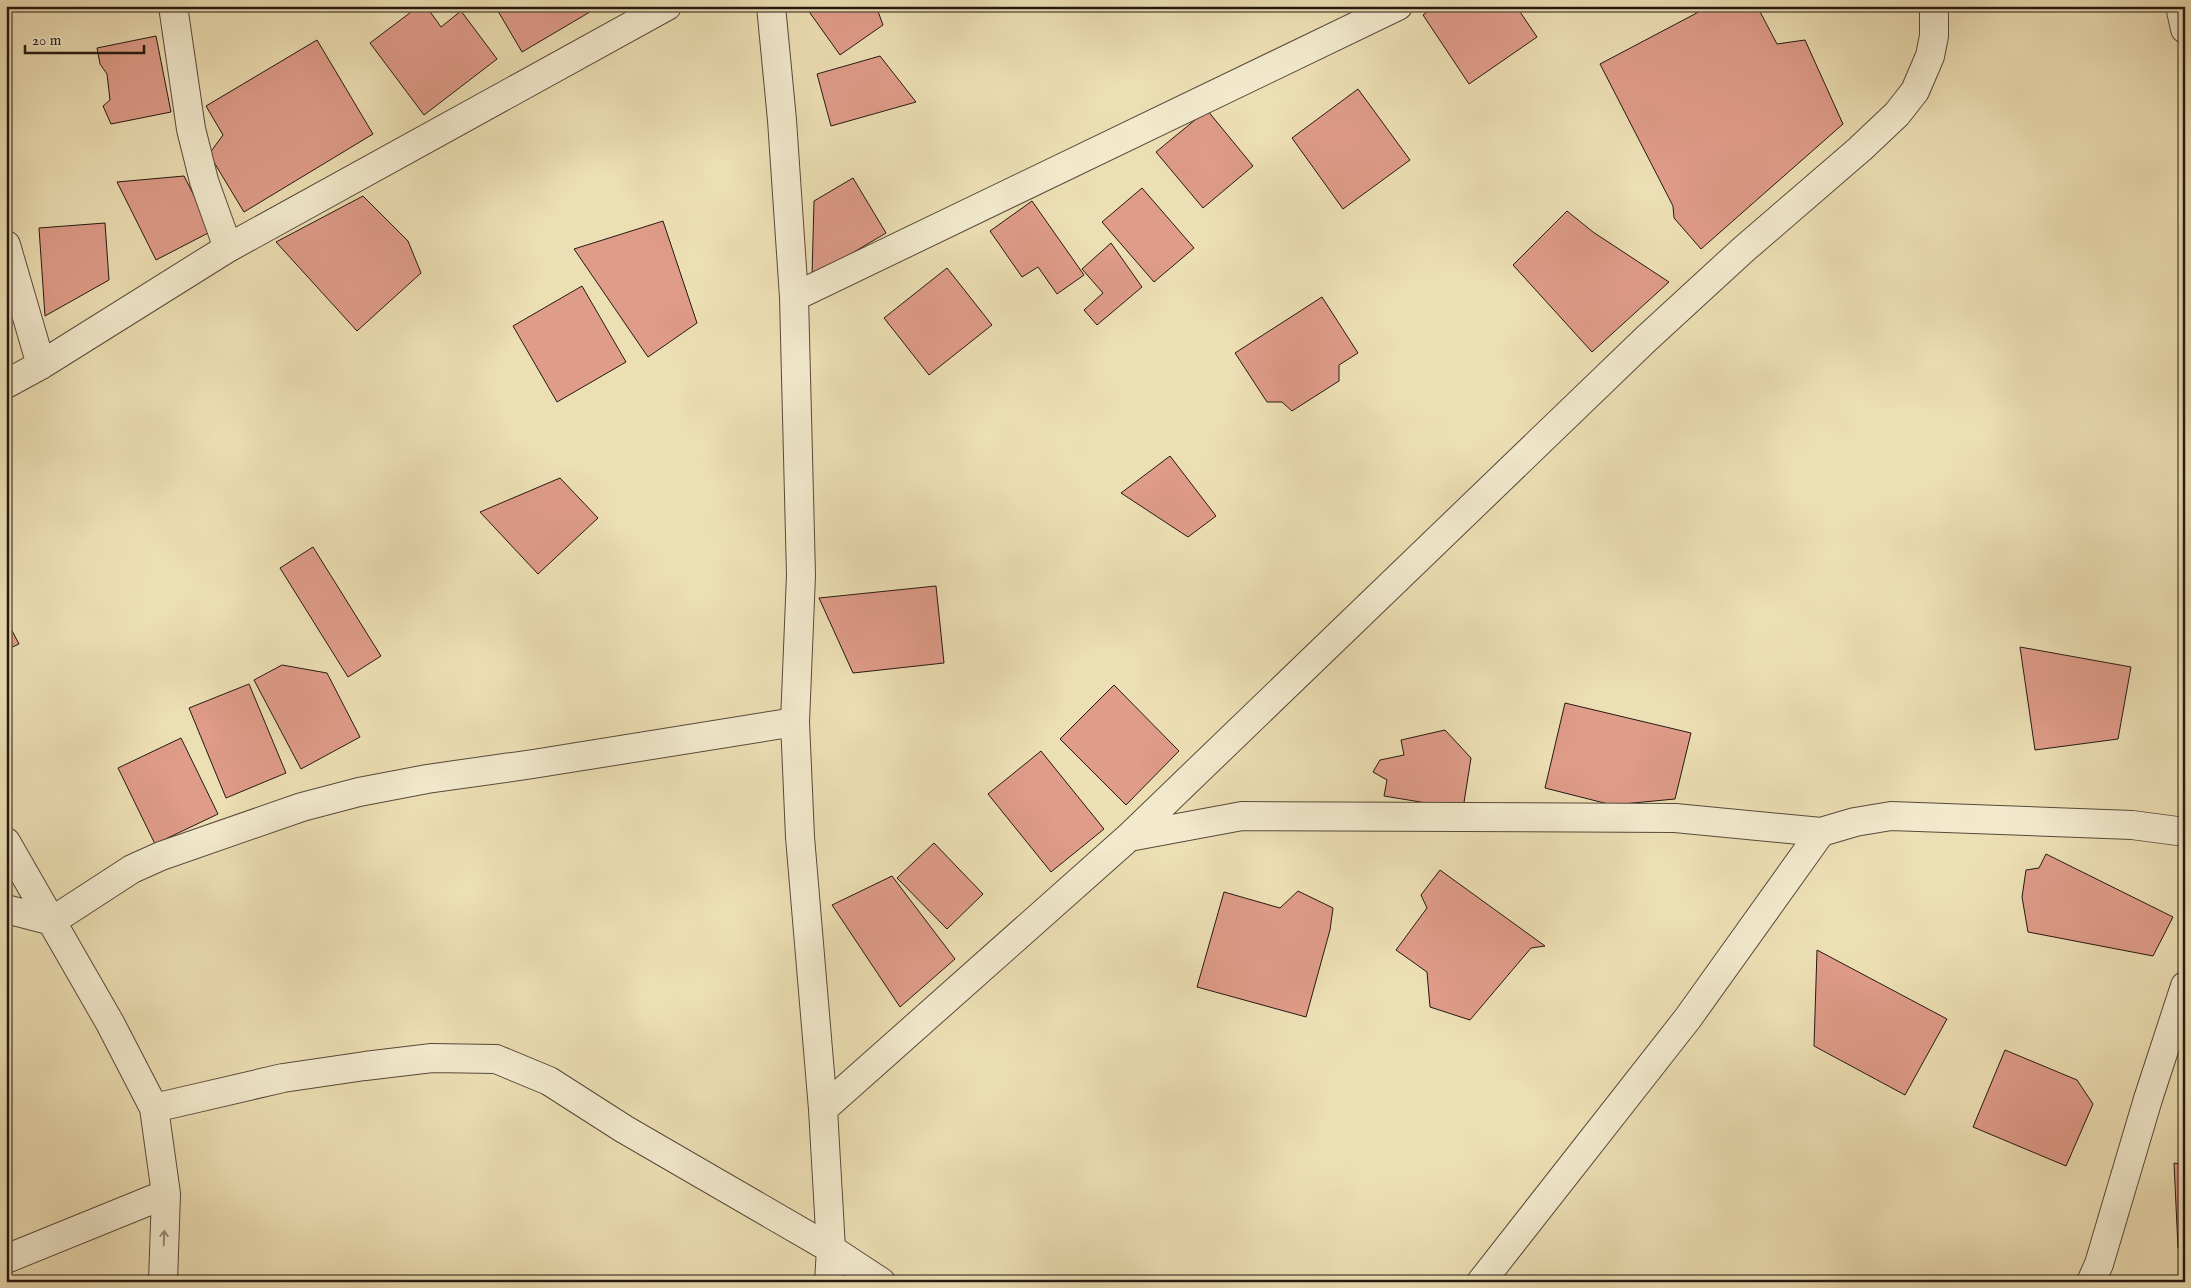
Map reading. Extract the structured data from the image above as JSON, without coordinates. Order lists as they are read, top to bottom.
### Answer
{
  "scale_bar": "20 m"
}
